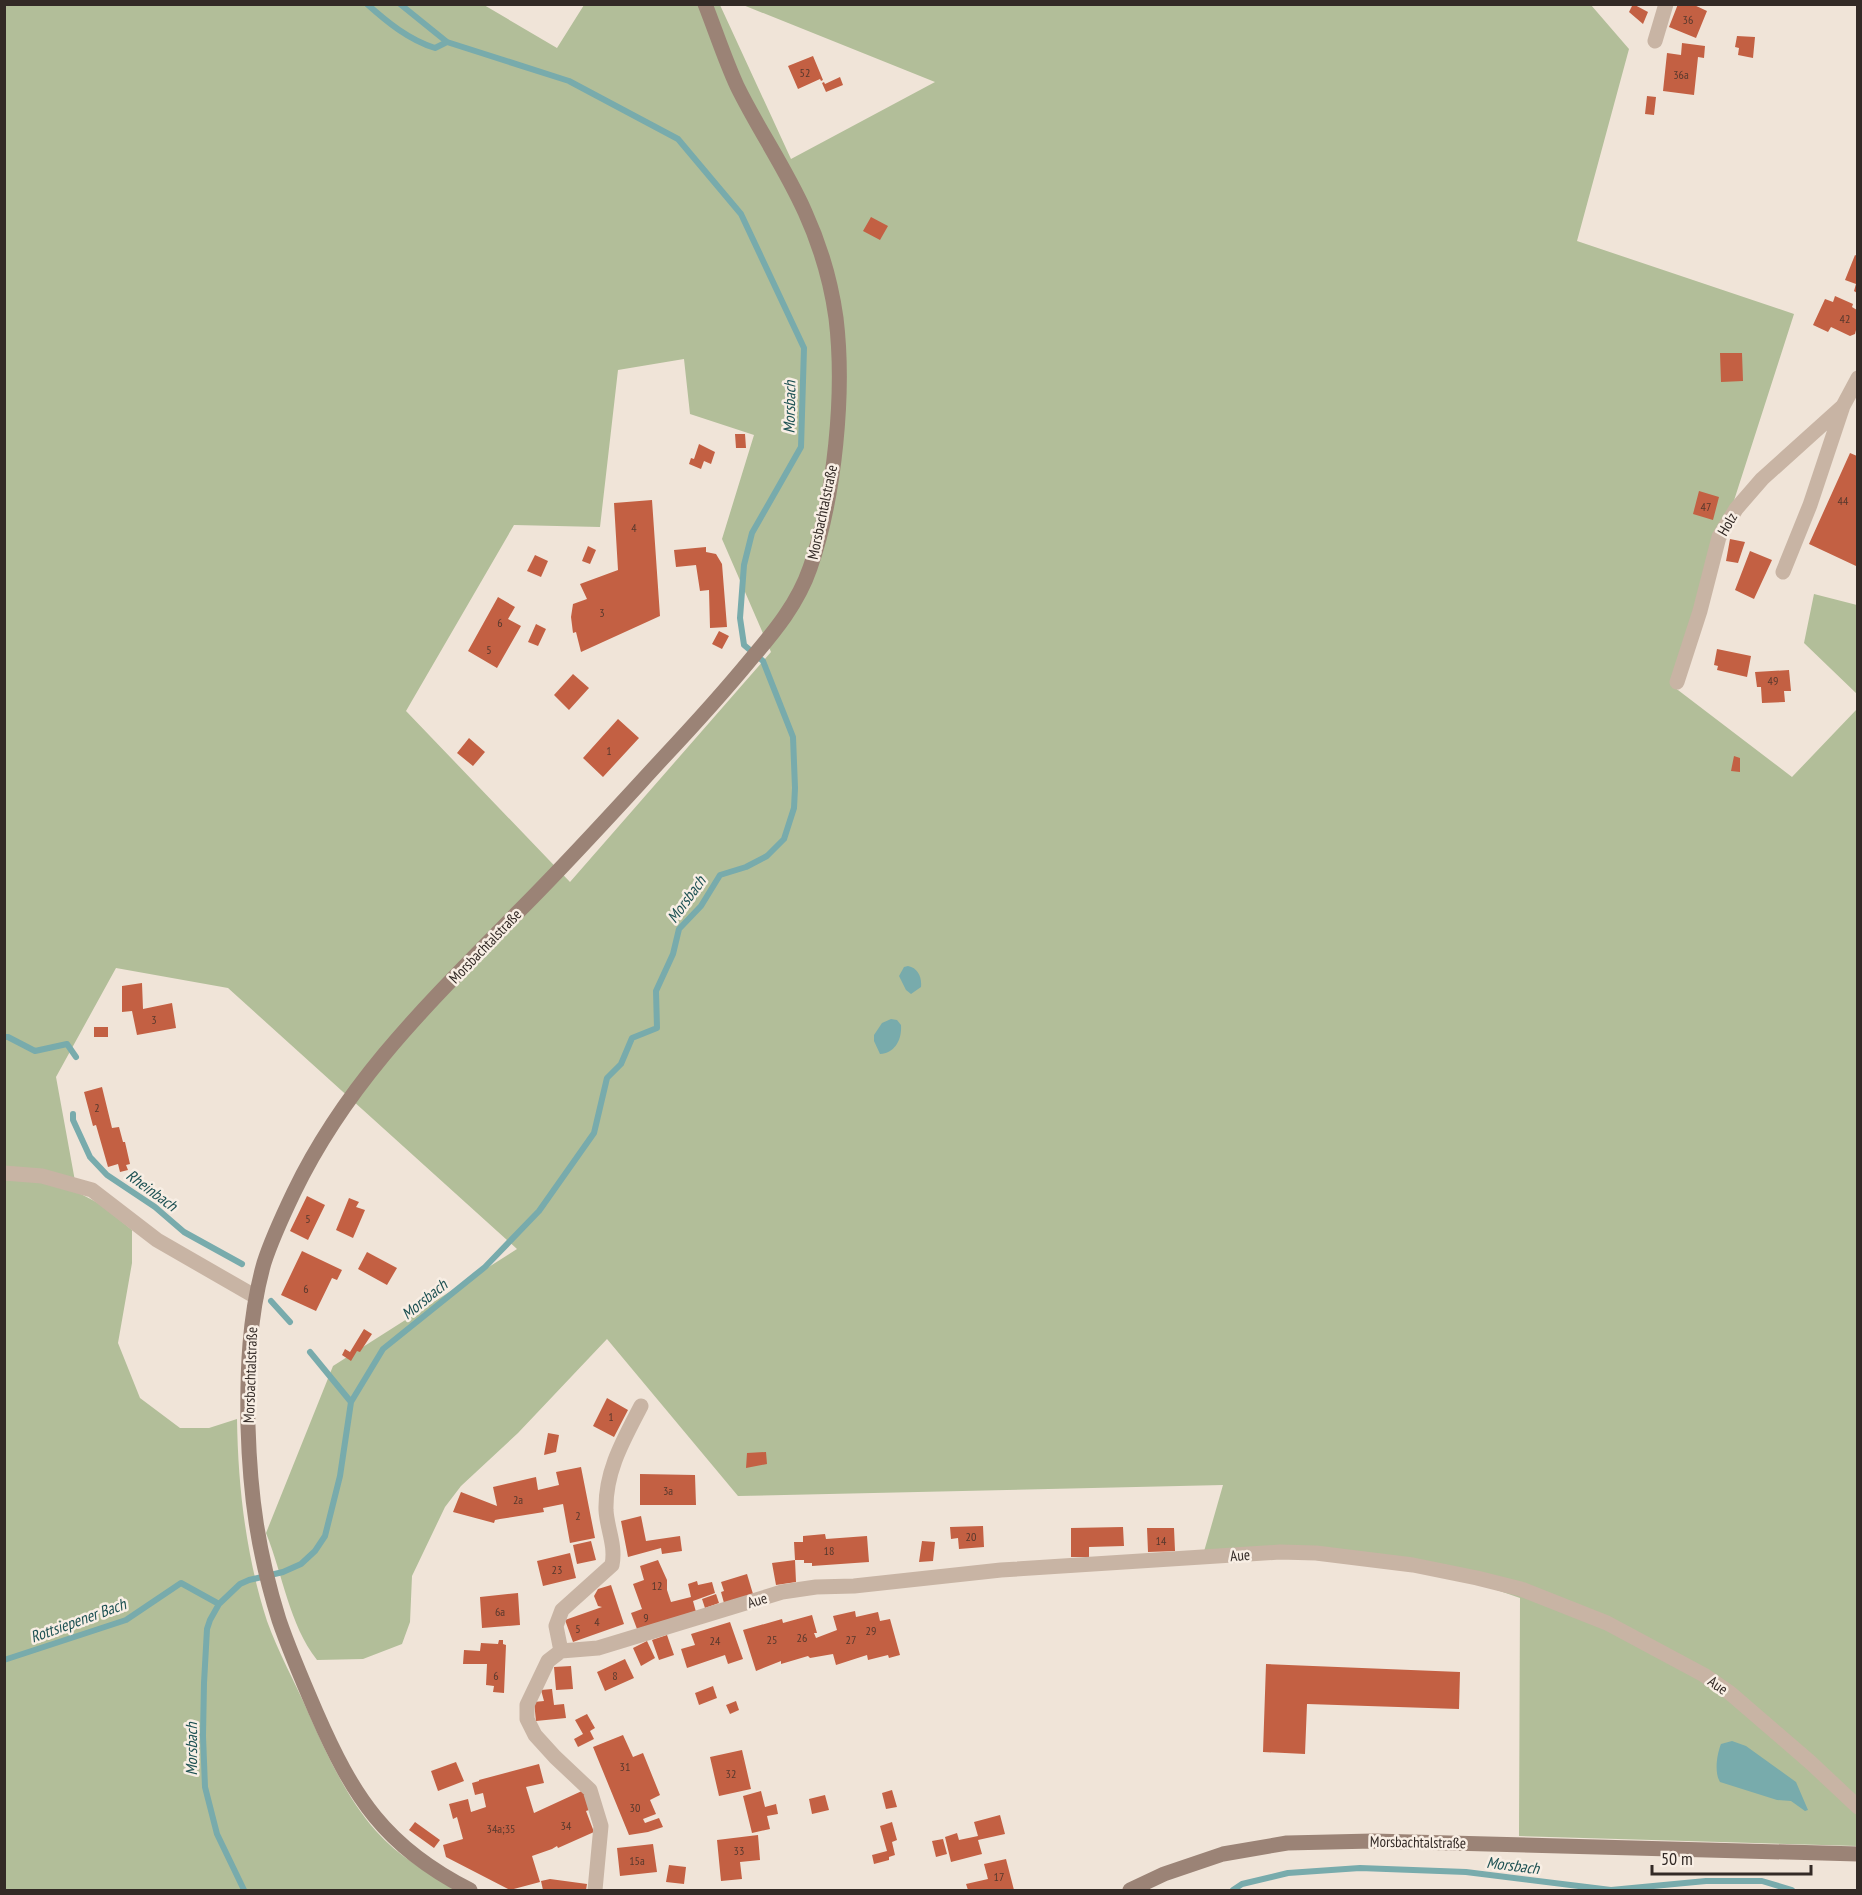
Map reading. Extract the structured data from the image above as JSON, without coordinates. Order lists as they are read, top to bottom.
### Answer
{
  "streets": {
    "main road": ["Morsbachtalstraße"],
    "street": ["Holz", "Aue"]
  },
  "water": ["Morsbach", "Rheinbach", "Rottsiepener Bach"],
  "house_numbers": [
    "36",
    "52",
    "36a",
    "42",
    "44",
    "47",
    "4",
    "3",
    "6",
    "5",
    "49",
    "1",
    "3",
    "2",
    "5",
    "6",
    "1",
    "3a",
    "2a",
    "2",
    "20",
    "14",
    "18",
    "23",
    "12",
    "6a",
    "9",
    "4",
    "5",
    "29",
    "26",
    "25",
    "27",
    "24",
    "6",
    "8",
    "31",
    "32",
    "30",
    "34",
    "34a;35",
    "33",
    "15a",
    "17"
  ],
  "scale_bar": "50 m"
}
